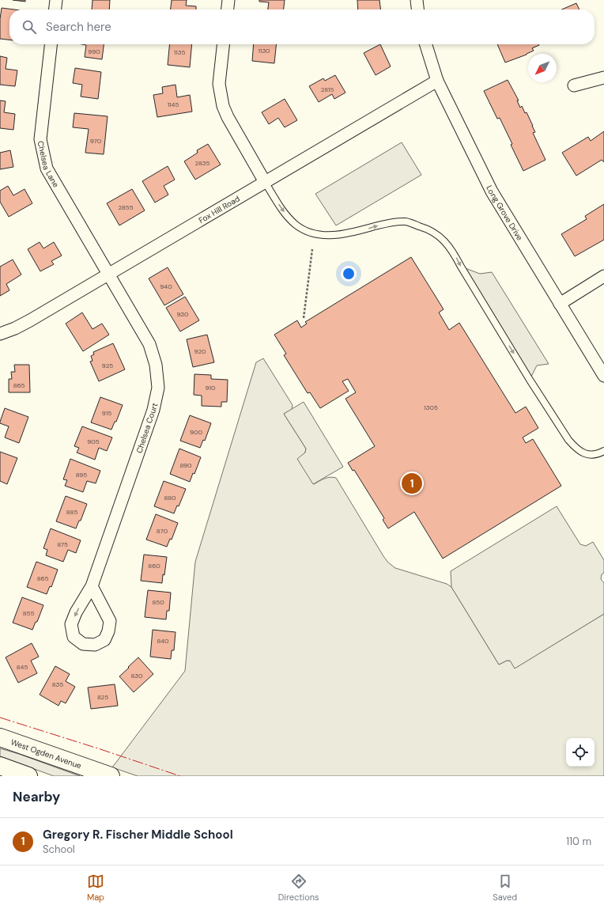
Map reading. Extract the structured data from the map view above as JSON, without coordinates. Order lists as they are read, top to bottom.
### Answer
{
  "streets": {
    "main road": ["West Ogden Avenue"],
    "street": [
      "Chelsea Lane",
      "Fox Hill Road",
      "Long Grove Drive",
      "Chelsea Court"
    ]
  },
  "crossings": [
    ["Chelsea Lane", "Fox Hill Road"],
    ["Chelsea Lane", "Chelsea Court"],
    ["Fox Hill Road", "Long Grove Drive"],
    ["Fox Hill Road", "Chelsea Court"]
  ],
  "house_numbers": [
    "1130",
    "990",
    "1135",
    "2815",
    "1145",
    "970",
    "2835",
    "2855",
    "940",
    "930",
    "920",
    "925",
    "865",
    "910",
    "1305",
    "915",
    "900",
    "905",
    "890",
    "895",
    "880",
    "885",
    "870",
    "875",
    "860",
    "865",
    "850",
    "855",
    "840",
    "845",
    "830",
    "835",
    "825"
  ],
  "north": "bottom left",
  "page": {
    "search": "Search here",
    "pins": "1",
    "heading": "Nearby",
    "list": [
      {
        "mark": "1",
        "name": "Gregory R. Fischer Middle School",
        "note": "School",
        "value": "110 m"
      }
    ],
    "nav": ["Map", "Directions", "Saved"]
  }
}
